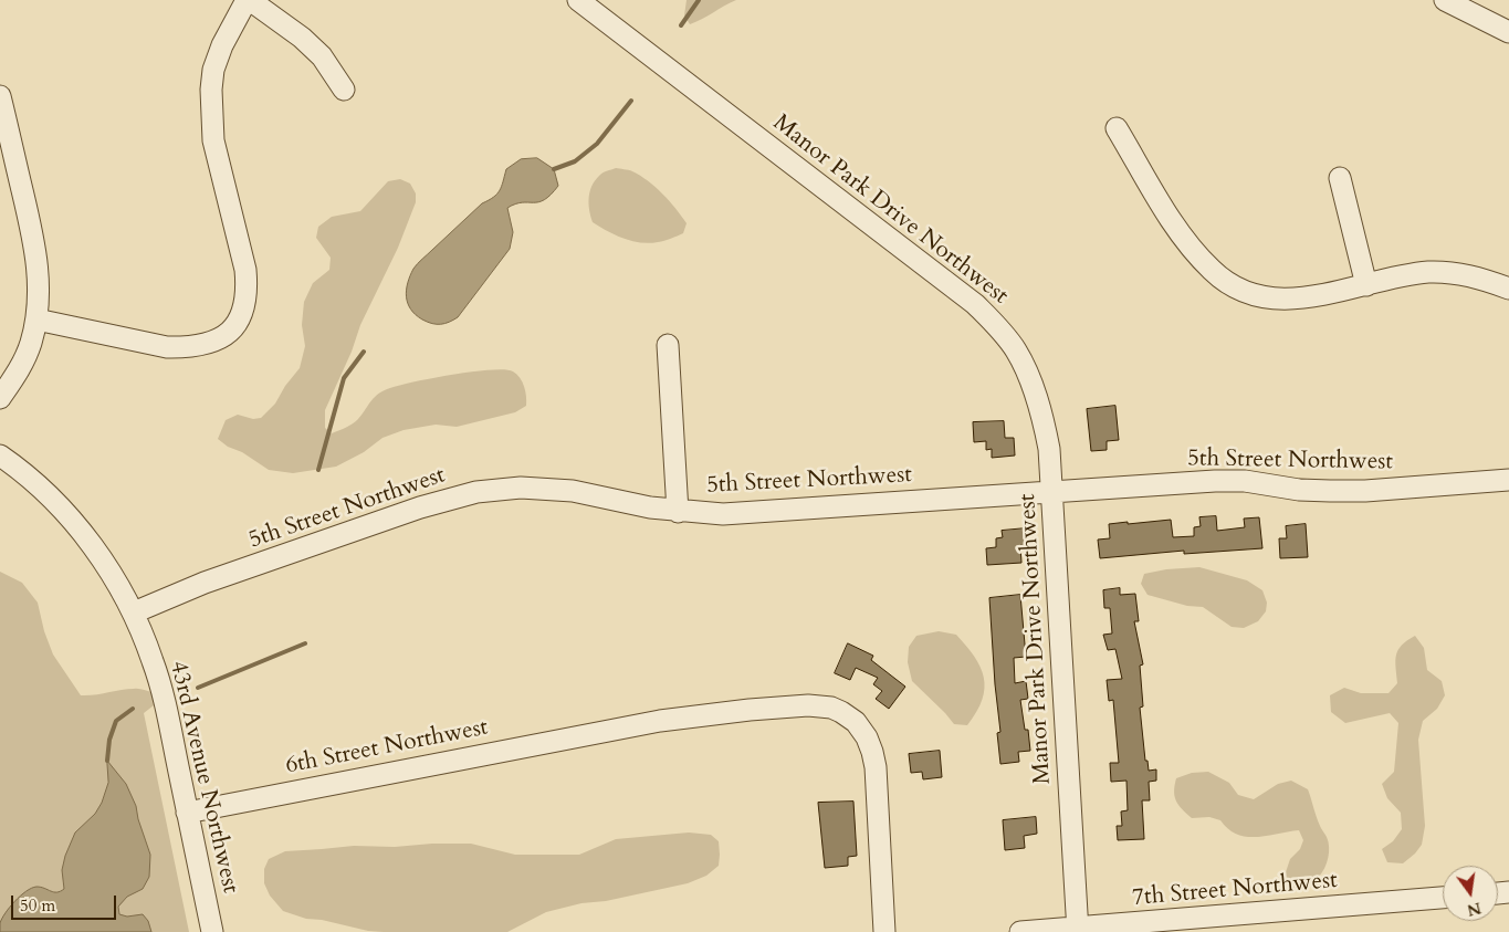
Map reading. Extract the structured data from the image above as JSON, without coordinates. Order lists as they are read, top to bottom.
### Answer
{
  "streets": {
    "street": [
      "Manor Park Drive Northwest",
      "5th Street Northwest",
      "6th Street Northwest",
      "43rd Avenue Northwest",
      "7th Street Northwest"
    ]
  },
  "crossings": [
    ["Manor Park Drive Northwest", "5th Street Northwest"],
    ["Manor Park Drive Northwest", "7th Street Northwest"],
    ["5th Street Northwest", "43rd Avenue Northwest"],
    ["6th Street Northwest", "43rd Avenue Northwest"]
  ],
  "scale_bar": "50 m",
  "north": "bottom"
}
